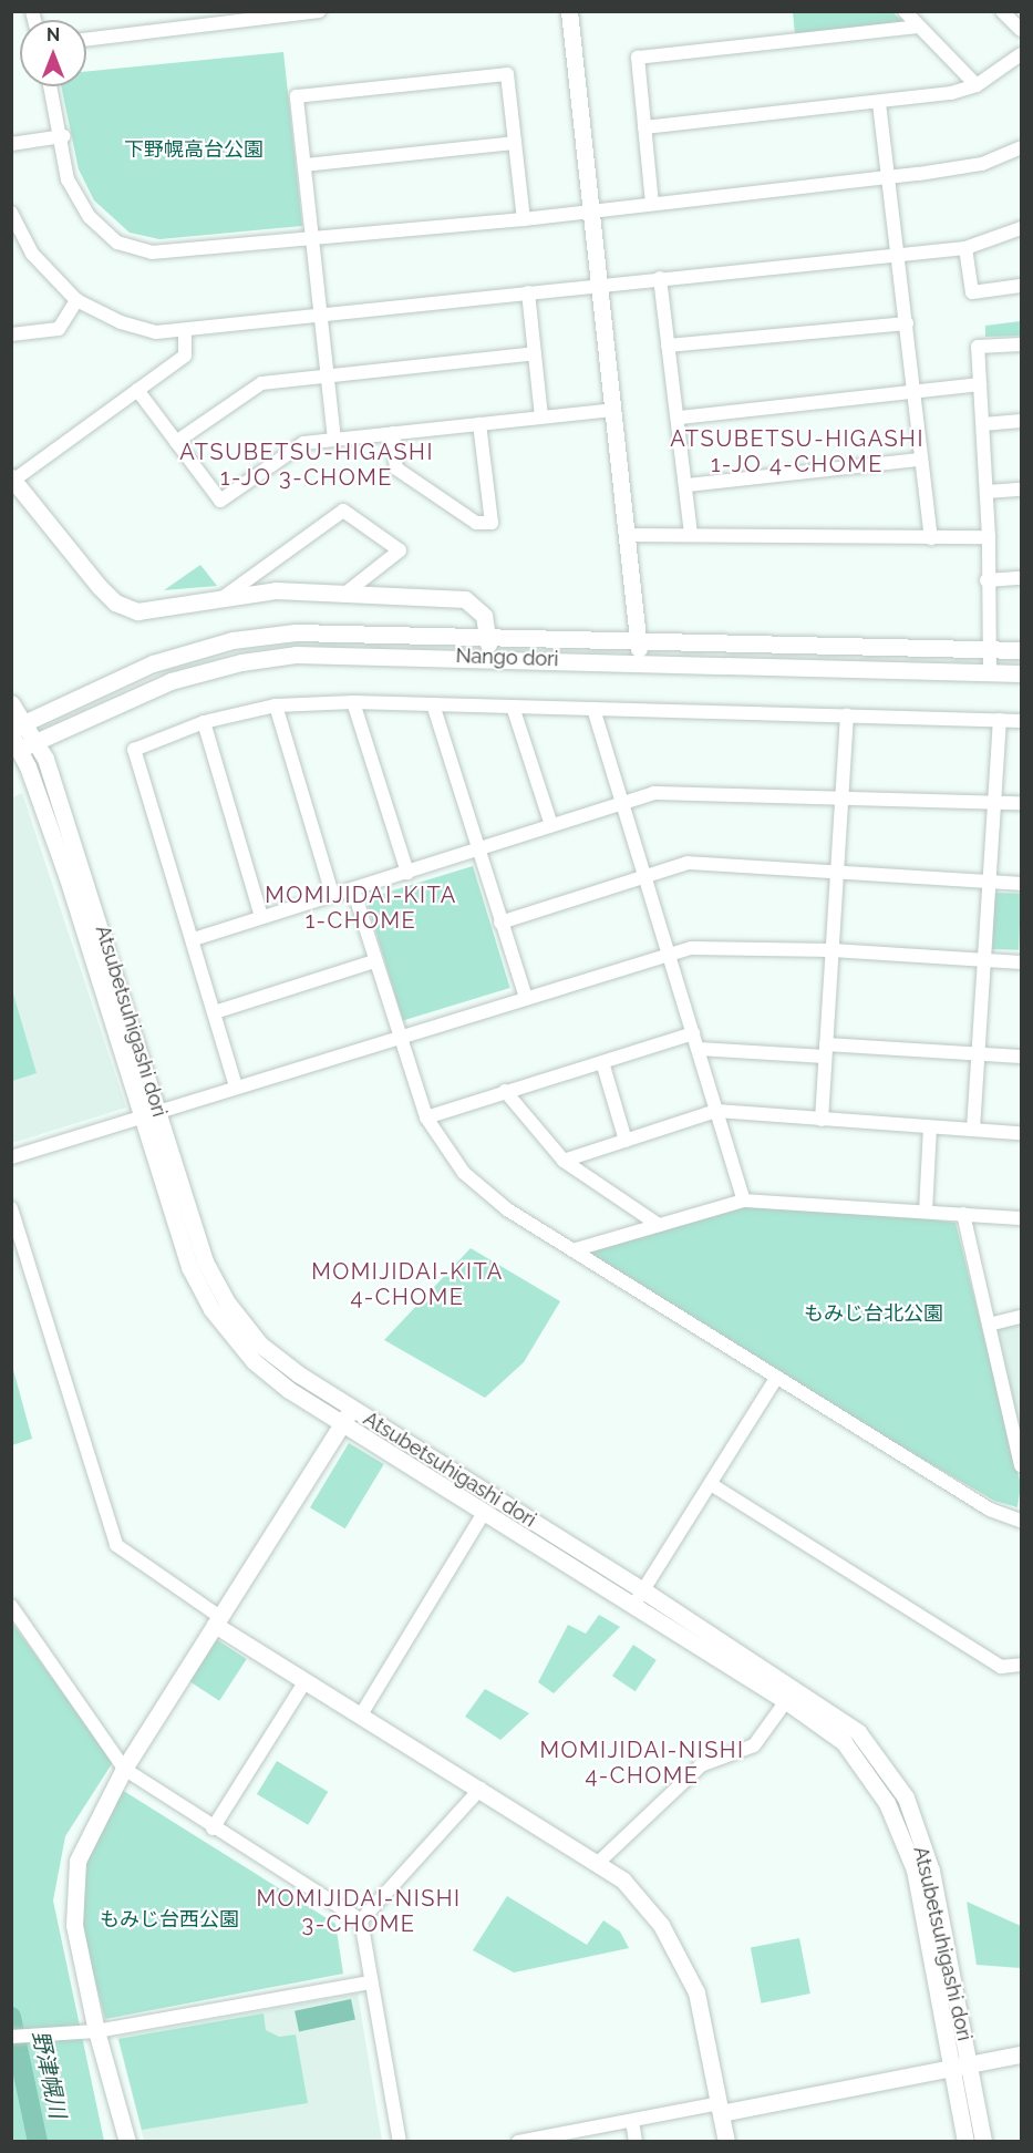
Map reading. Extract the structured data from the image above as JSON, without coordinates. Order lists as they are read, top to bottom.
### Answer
{
  "streets": {
    "street": ["Nango dori", "Atsubetsuhigashi dori"]
  },
  "crossings": [
    ["Nango dori", "Atsubetsuhigashi dori"]
  ],
  "districts": [
    "ATSUBETSU-HIGASHI 1-JO 4-CHOME",
    "ATSUBETSU-HIGASHI 1-JO 3-CHOME",
    "MOMIJIDAI-KITA 1-CHOME",
    "MOMIJIDAI-KITA 4-CHOME",
    "MOMIJIDAI-NISHI 4-CHOME",
    "MOMIJIDAI-NISHI 3-CHOME"
  ],
  "water": ["野津幌川"],
  "parks": ["下野幌高台公園", "もみじ台北公園", "もみじ台西公園"],
  "north": "top"
}
